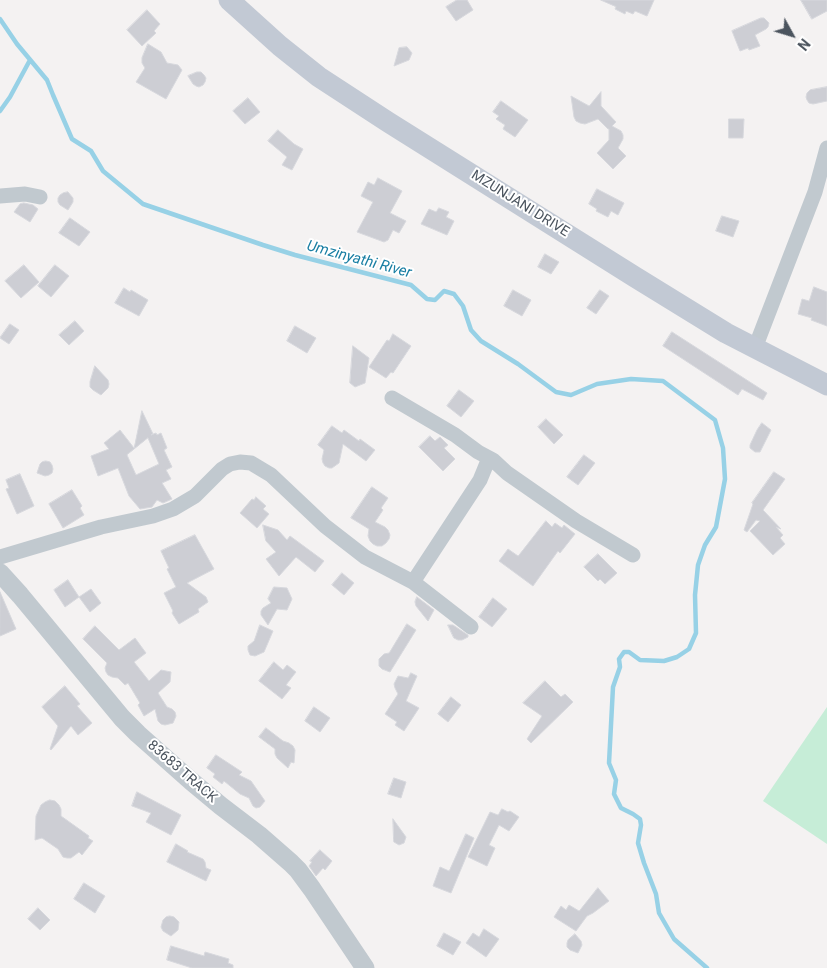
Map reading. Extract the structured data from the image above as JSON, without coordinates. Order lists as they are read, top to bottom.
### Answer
{
  "streets": {
    "main road": ["MZUNJANI DRIVE"],
    "street": ["83683 TRACK"]
  },
  "water": ["Umzinyathi River"],
  "north": "bottom right"
}
